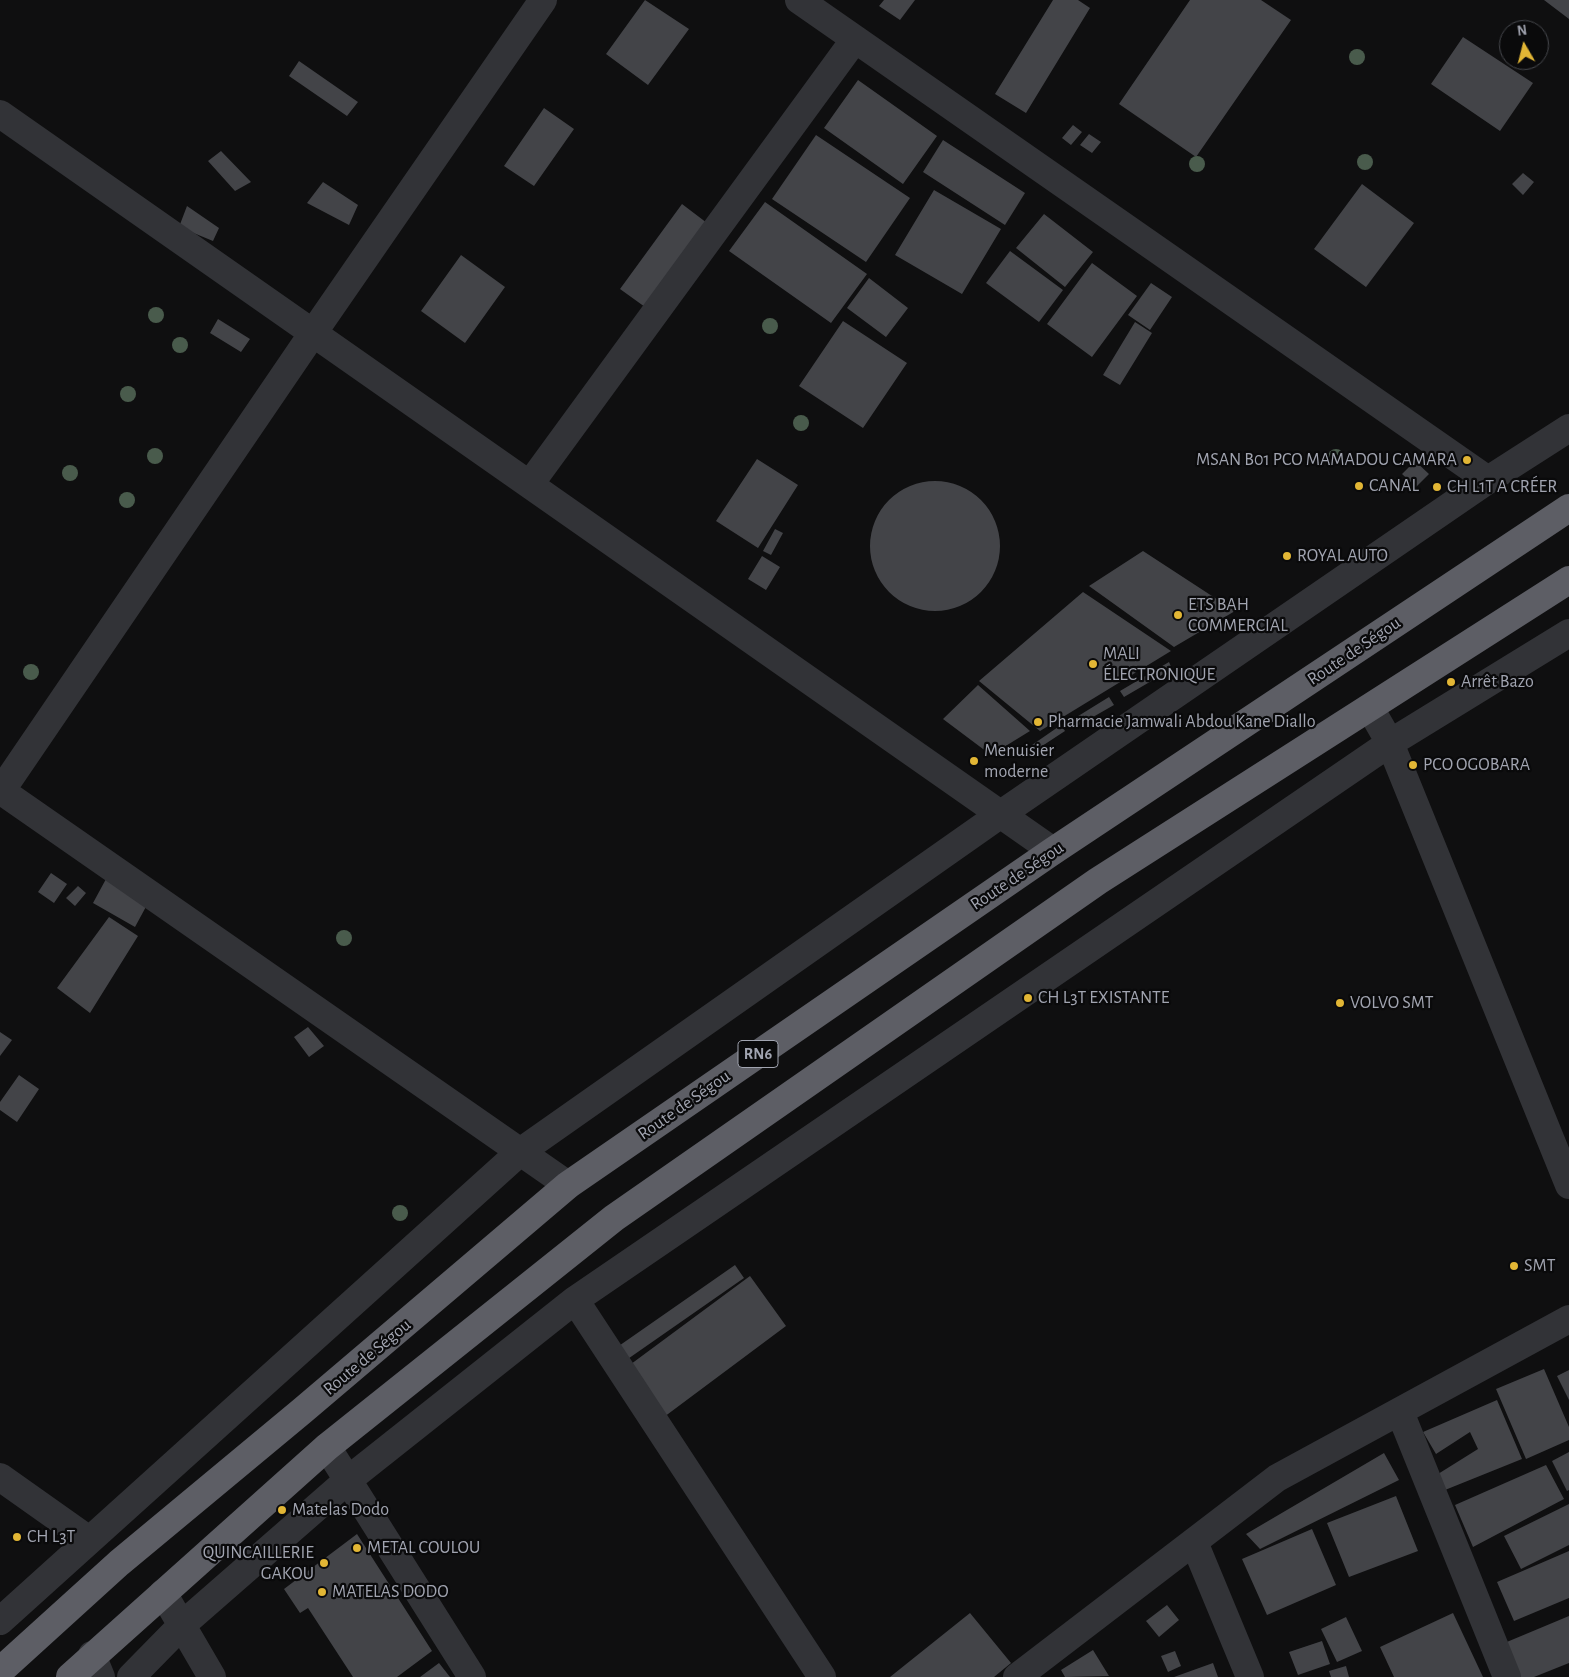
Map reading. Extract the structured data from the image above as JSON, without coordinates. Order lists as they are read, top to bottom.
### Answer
{
  "streets": {
    "highway": ["Route de Ségou", "RN6"]
  },
  "places": [
    "MSAN B01 PCO MAMADOU CAMARA",
    "CANAL",
    "CH L1T A CRÉER",
    "ROYAL AUTO",
    "ETS BAH COMMERCIAL",
    "MALI ÉLECTRONIQUE",
    "Arrêt Bazo",
    "Pharmacie Jamwali Abdou Kane Diallo",
    "Menuisier moderne",
    "PCO OGOBARA",
    "CH L3T EXISTANTE",
    "VOLVO SMT",
    "SMT",
    "Matelas Dodo",
    "CH L3T",
    "METAL COULOU",
    "QUINCAILLERIE GAKOU",
    "MATELAS DODO"
  ],
  "north": "top"
}
